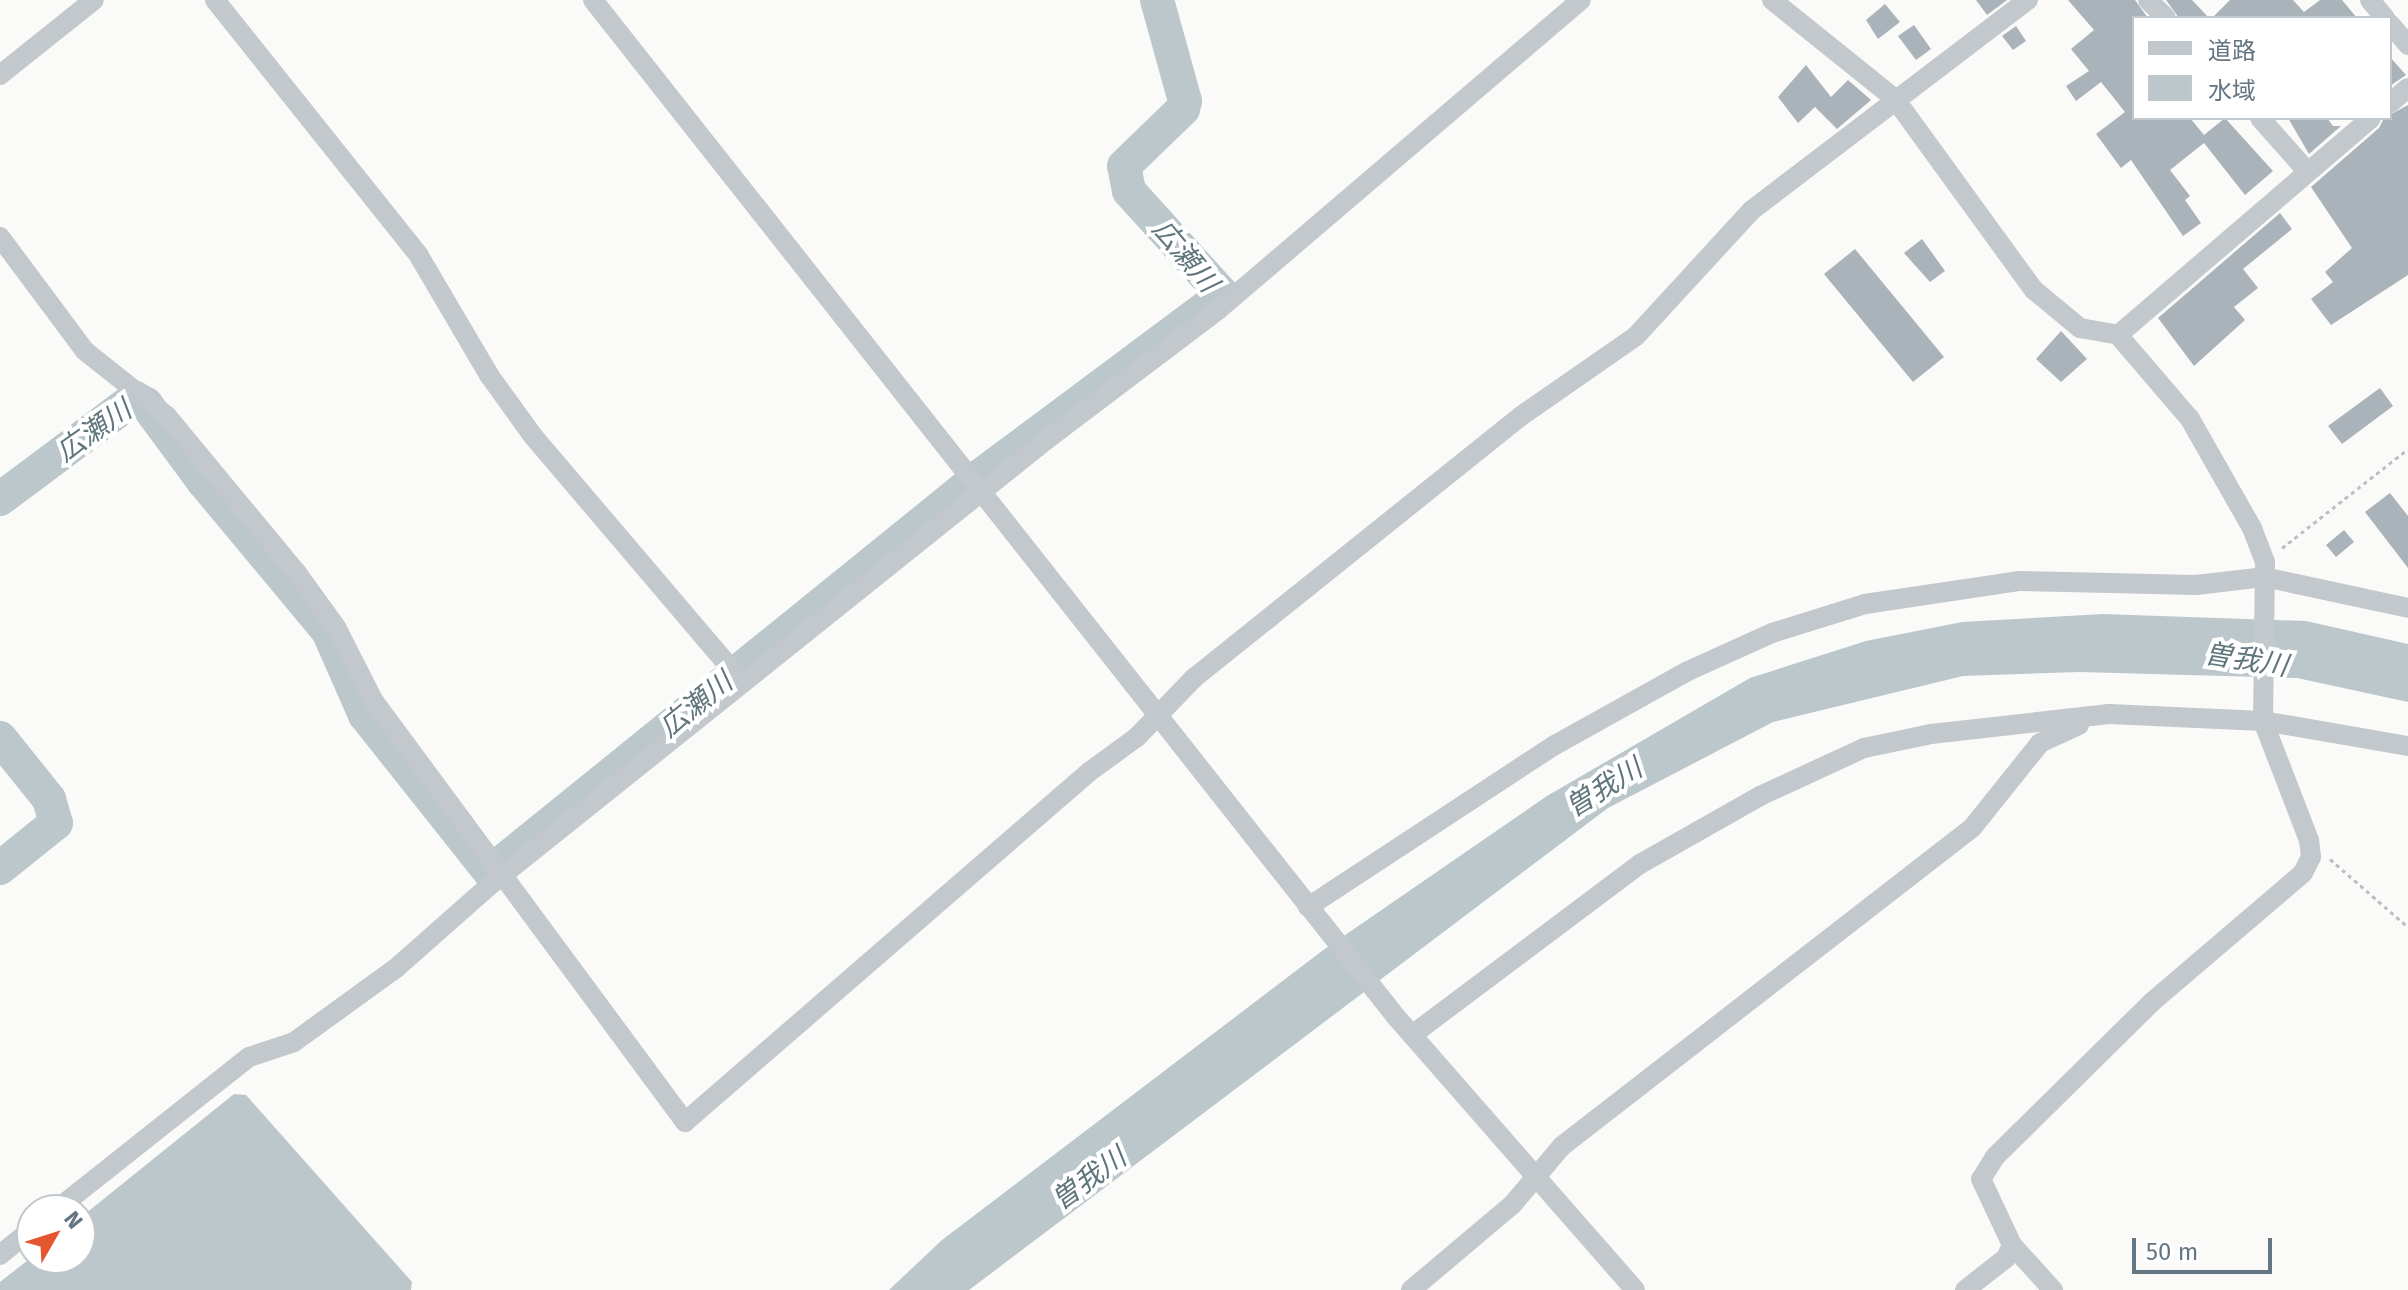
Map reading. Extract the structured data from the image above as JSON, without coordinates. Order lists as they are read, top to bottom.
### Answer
{
  "water": ["広瀬川", "曽我川"],
  "legend": ["道路", "水域"],
  "scale_bar": "50 m",
  "north": "top right"
}
